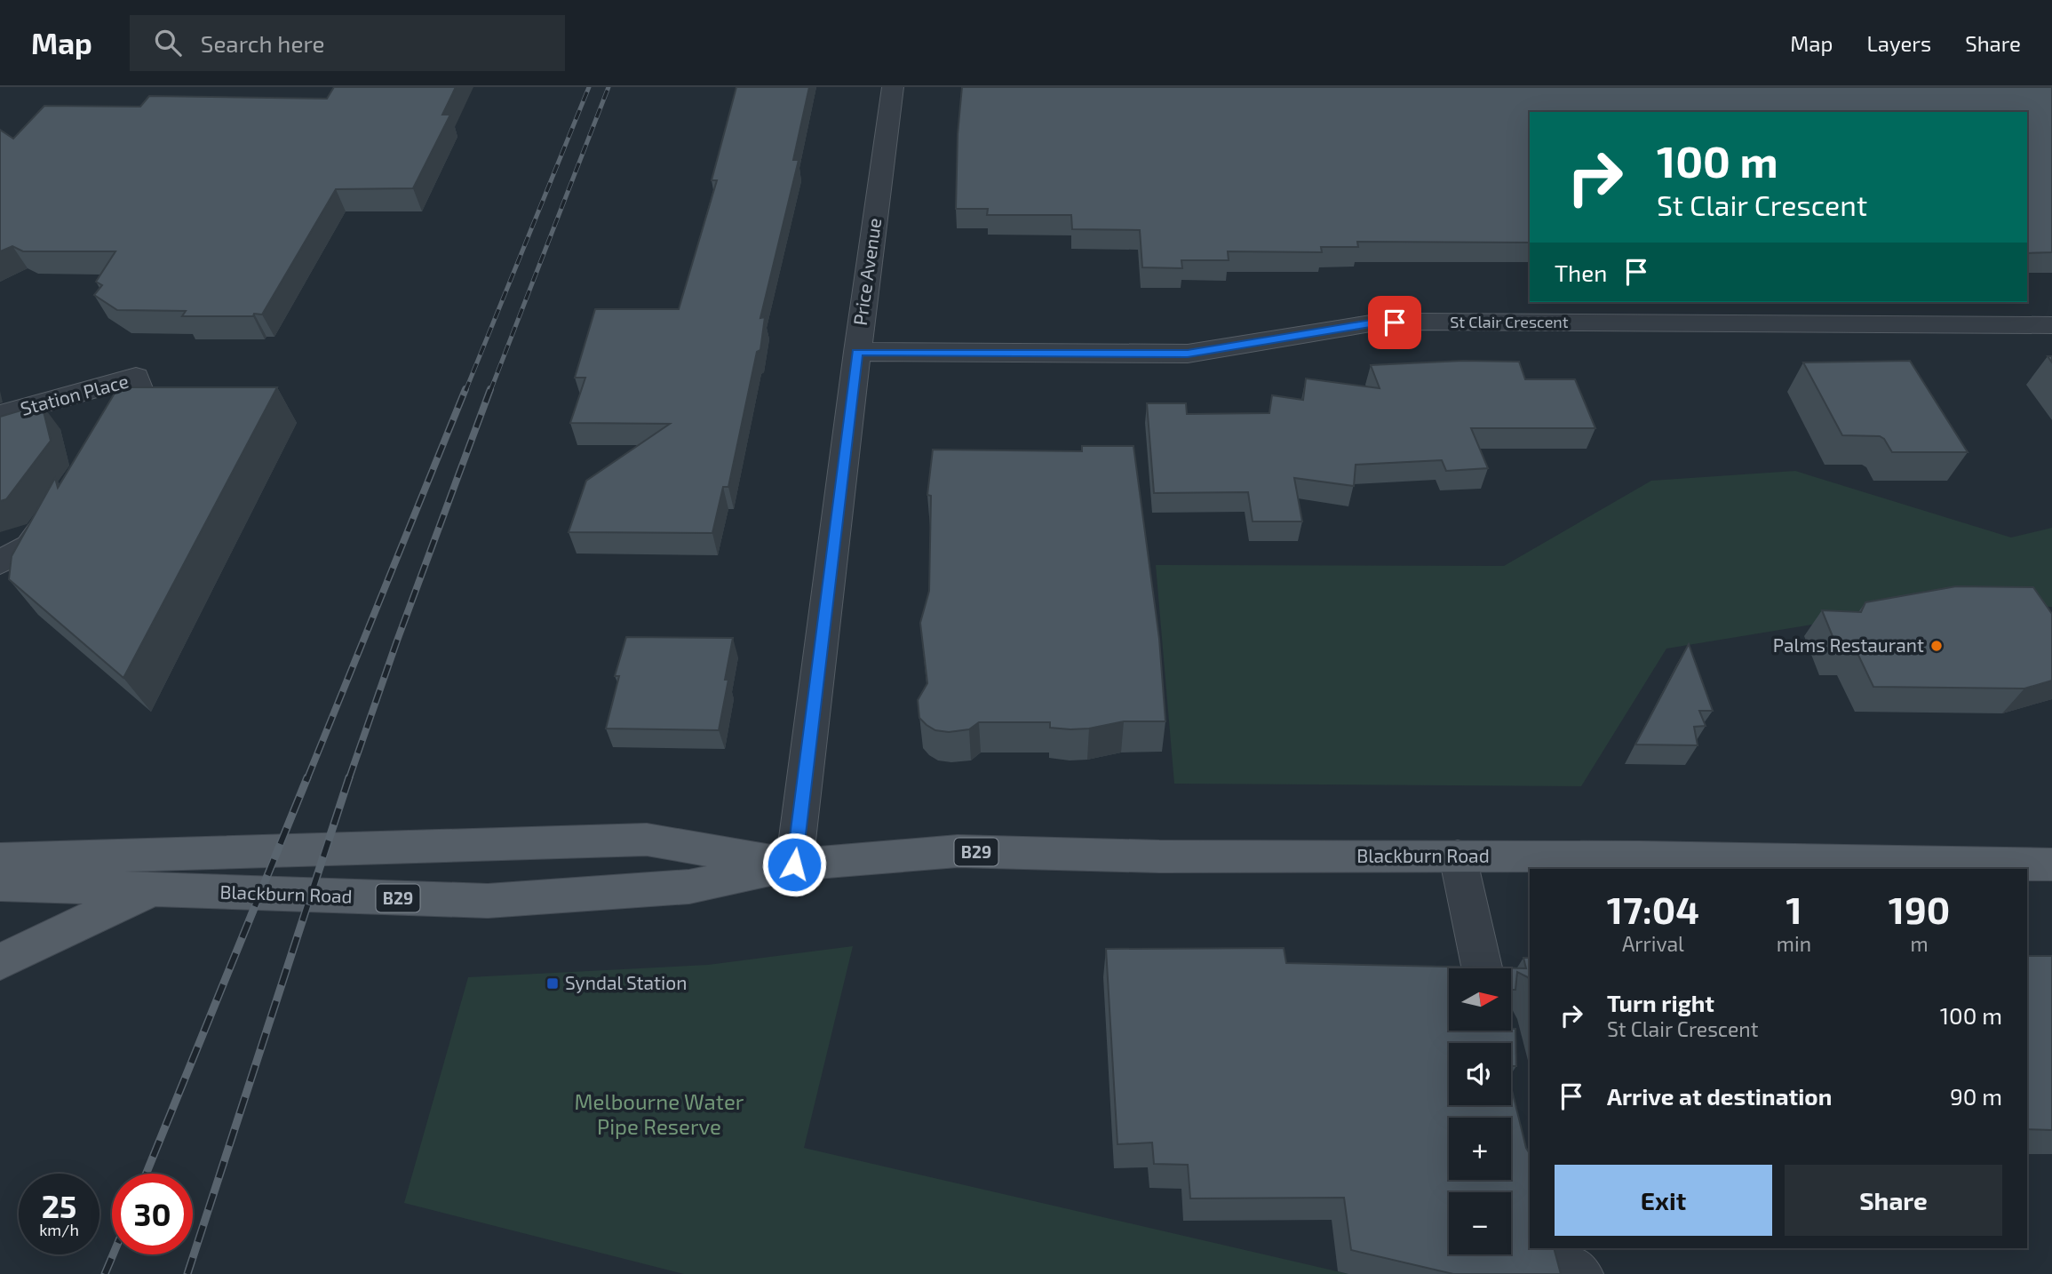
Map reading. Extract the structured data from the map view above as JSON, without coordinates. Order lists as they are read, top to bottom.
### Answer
{
  "streets": {
    "main road": ["B29", "Blackburn Road"],
    "street": ["Price Avenue", "St Clair Crescent", "Station Place"]
  },
  "crossings": [
    ["Price Avenue", "St Clair Crescent"],
    ["Price Avenue", "Blackburn Road"]
  ],
  "parks": ["Melbourne Water Pipe Reserve"],
  "places": {
    "other": ["Palms Restaurant"],
    "transit": ["Syndal Station"]
  },
  "north": "right",
  "page": {
    "header": "Map",
    "search": "Search here",
    "nav": ["Map", "Layers", "Share"],
    "turn": ["100 m", "St Clair Crescent"],
    "then": "Then",
    "eta": [
      "17:04",
      "Arrival",
      "1",
      "min",
      "190",
      "m"
    ],
    "map_buttons": ["+", "−"],
    "list": [
      {
        "name": "Turn right",
        "note": "St Clair Crescent",
        "value": "100 m"
      },
      {
        "name": "Arrive at destination",
        "value": "90 m"
      }
    ],
    "buttons": ["Exit", "Share"],
    "speed": "25 km/h",
    "limit": "30"
  }
}
